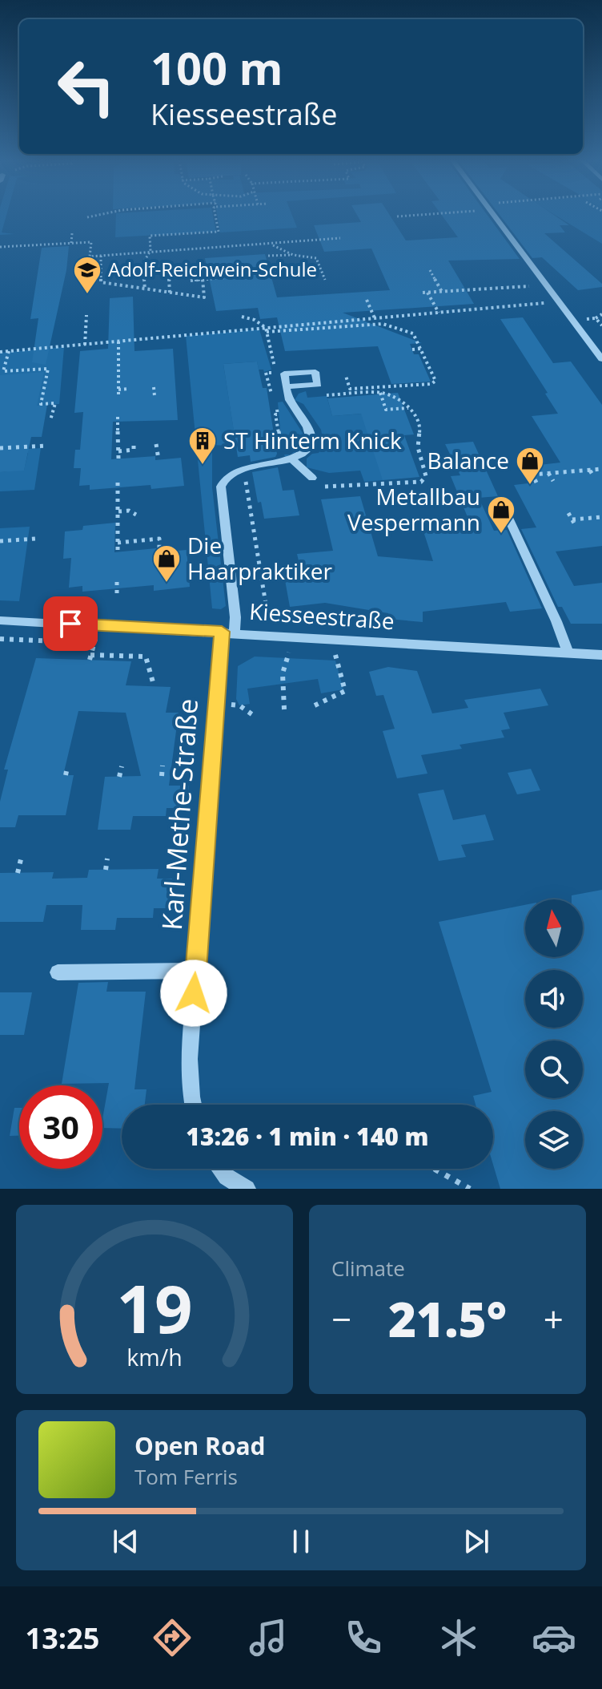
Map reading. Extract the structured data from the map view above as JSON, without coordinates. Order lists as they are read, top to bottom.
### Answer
{
  "streets": {
    "street": ["Kiesseestraße", "Karl-Methe-Straße"]
  },
  "crossings": [
    ["Kiesseestraße", "Karl-Methe-Straße"]
  ],
  "places": {
    "school or university": ["Adolf-Reichwein-Schule"],
    "building": ["ST Hinterm Knick"],
    "shop": ["Balance", "Metallbau Vespermann", "Die Haarpraktiker"]
  },
  "north": "top",
  "page": {
    "turn": ["100 m", "Kiesseestraße"],
    "limit": "30",
    "trip": "13:26 · 1 min · 140 m",
    "tile": "Climate",
    "heat": ["−", "21.5°", "+"],
    "song": ["Open Road", "Tom Ferris"],
    "tabs": "13:25",
    "gauge": ["19", "km/h"]
  }
}
